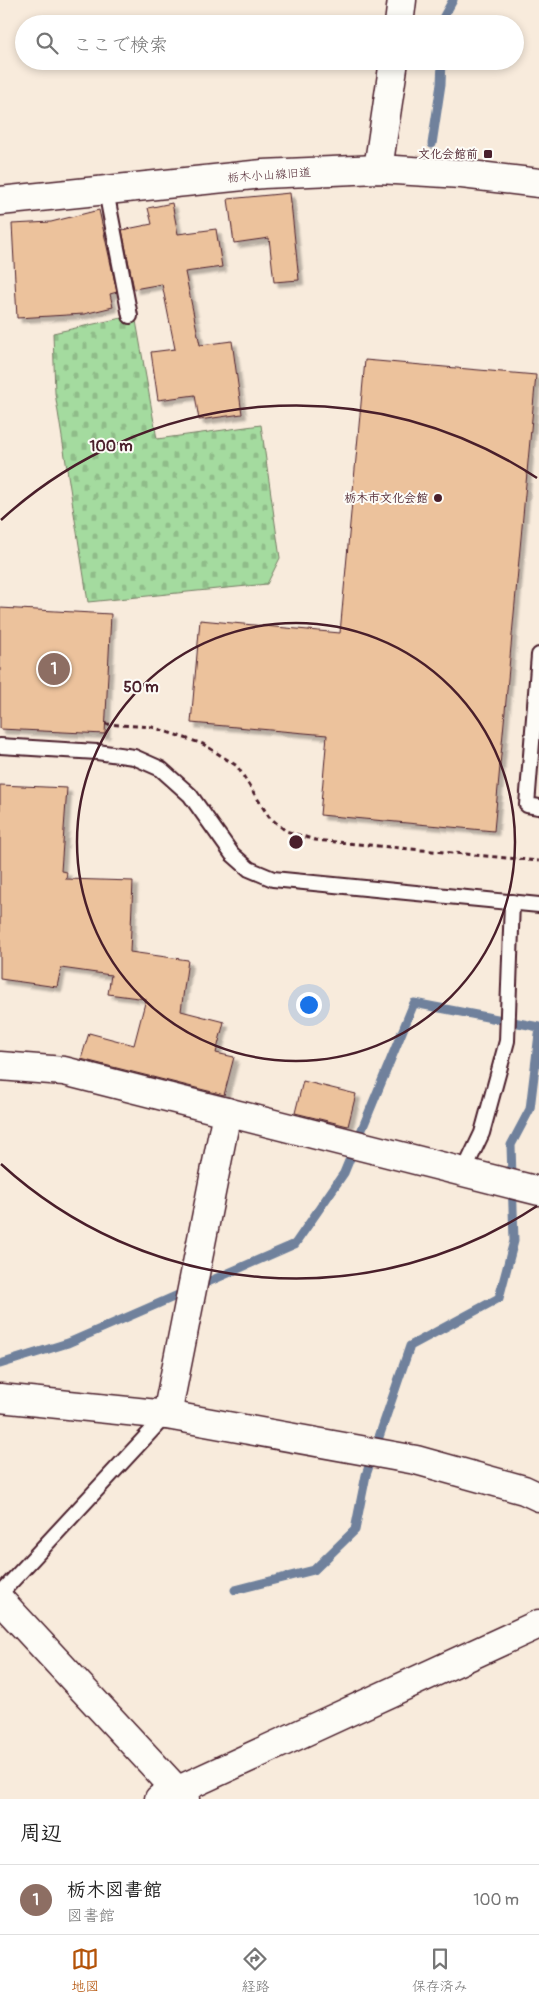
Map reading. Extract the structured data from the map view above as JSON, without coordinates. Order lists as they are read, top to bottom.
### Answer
{
  "streets": {
    "street": ["栃木小山線旧道"]
  },
  "places": {
    "transit": ["文化会館前"],
    "other": ["栃木市文化会館"]
  },
  "page": {
    "search": "ここで検索",
    "pins": "1",
    "heading": "周辺",
    "list": [
      {
        "mark": "1",
        "name": "栃木図書館",
        "note": "図書館",
        "value": "100 m"
      }
    ],
    "nav": ["地図", "経路", "保存済み"]
  },
  "rings": ["100 m", "50 m"]
}
